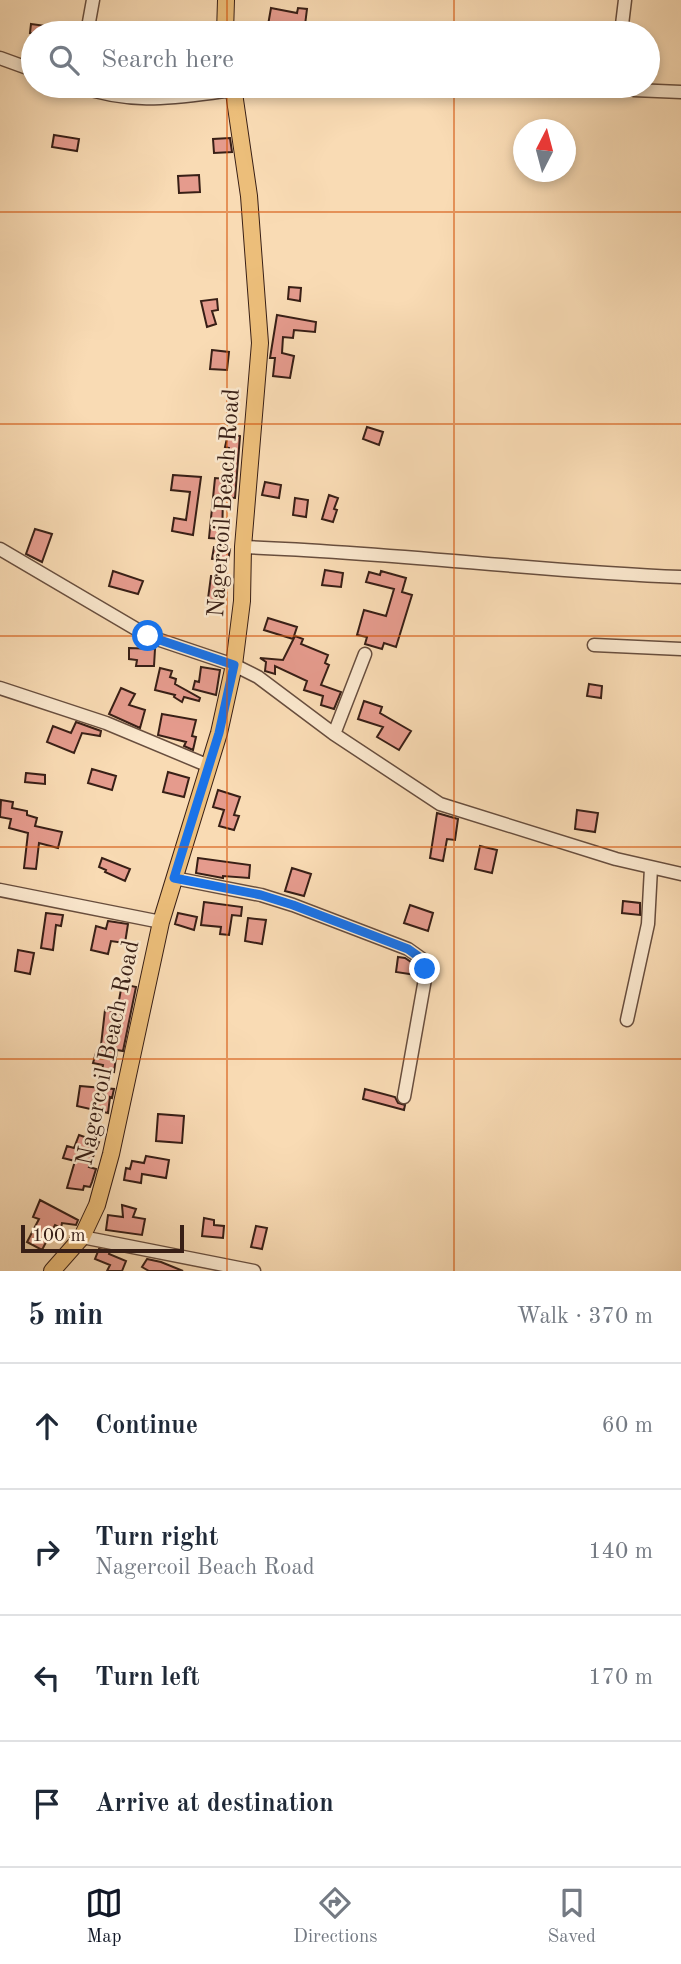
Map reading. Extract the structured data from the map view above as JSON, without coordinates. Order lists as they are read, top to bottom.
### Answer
{
  "streets": {
    "main road": ["Nagercoil Beach Road"]
  },
  "scale_bar": "100 m",
  "north": "top",
  "page": {
    "search": "Search here",
    "scale": "100 m",
    "heading": ["5 min", "Walk · 370 m"],
    "list": [
      ["Continue", "60 m"],
      ["Turn right", "Nagercoil Beach Road", "140 m"],
      ["Turn left", "170 m"],
      "Arrive at destination"
    ],
    "nav": ["Map", "Directions", "Saved"]
  }
}
